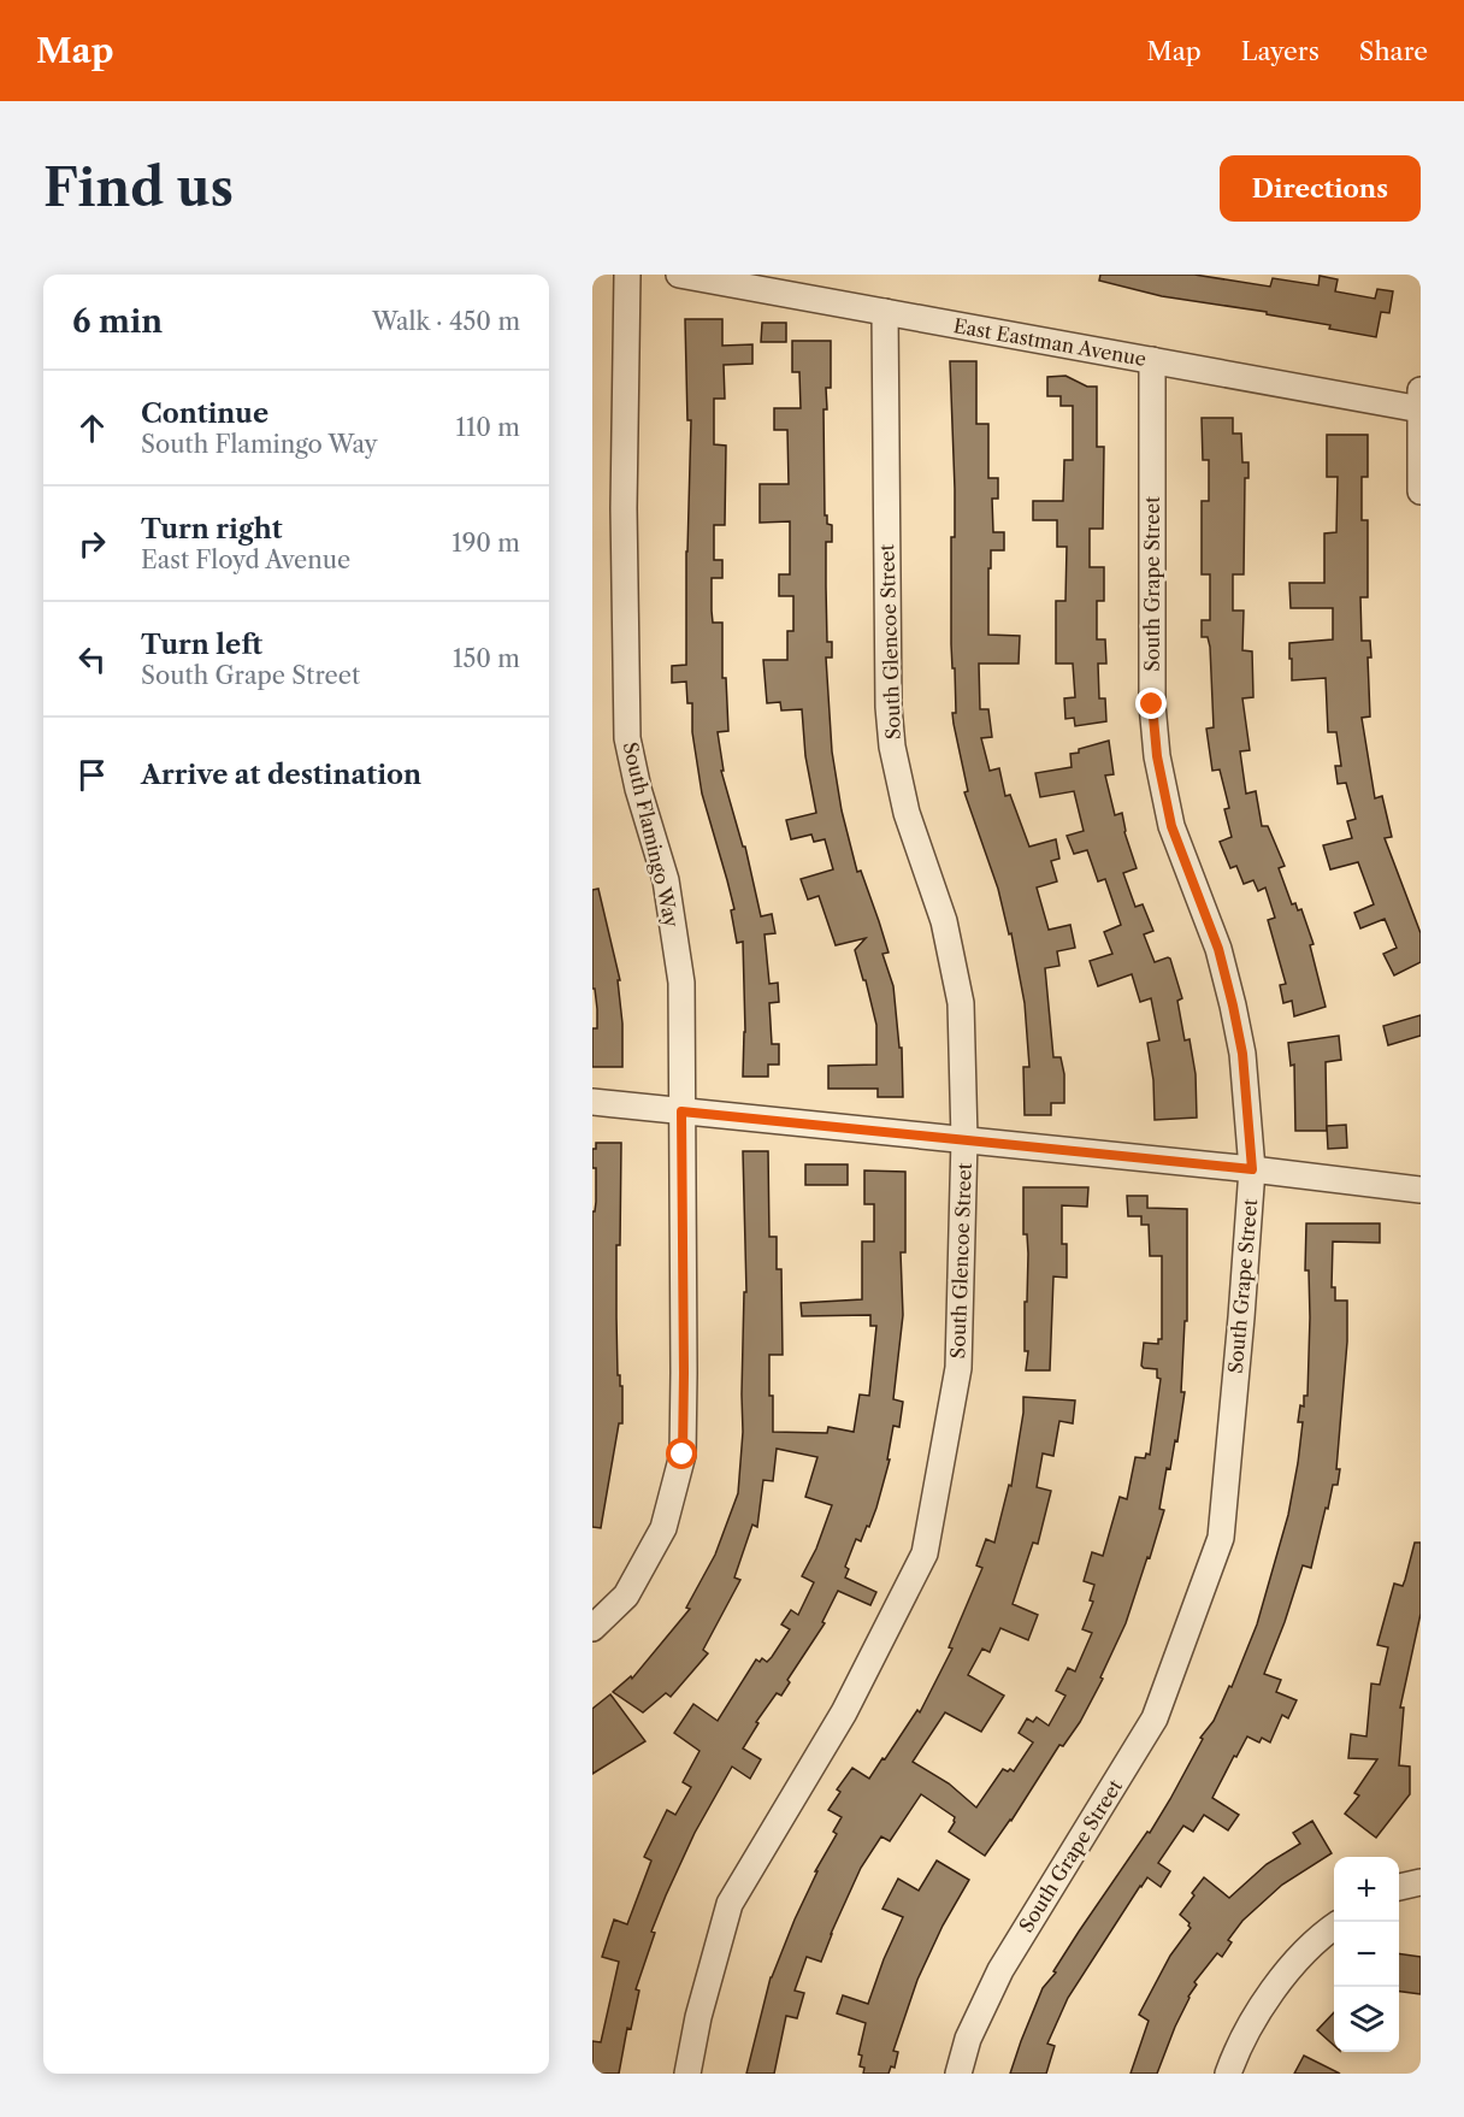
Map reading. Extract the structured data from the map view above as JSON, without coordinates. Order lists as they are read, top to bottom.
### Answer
{
  "streets": {
    "street": [
      "East Eastman Avenue",
      "South Grape Street",
      "South Glencoe Street",
      "South Flamingo Way"
    ]
  },
  "crossings": [
    ["East Eastman Avenue", "South Grape Street"],
    ["East Eastman Avenue", "South Glencoe Street"]
  ],
  "page": {
    "header": "Map",
    "nav": ["Map", "Layers", "Share"],
    "buttons": "Directions",
    "title": "Find us",
    "heading": ["6 min", "Walk · 450 m"],
    "list": [
      ["Continue", "South Flamingo Way", "110 m"],
      ["Turn right", "East Floyd Avenue", "190 m"],
      ["Turn left", "South Grape Street", "150 m"],
      "Arrive at destination"
    ],
    "map_buttons": ["+", "−"]
  }
}
